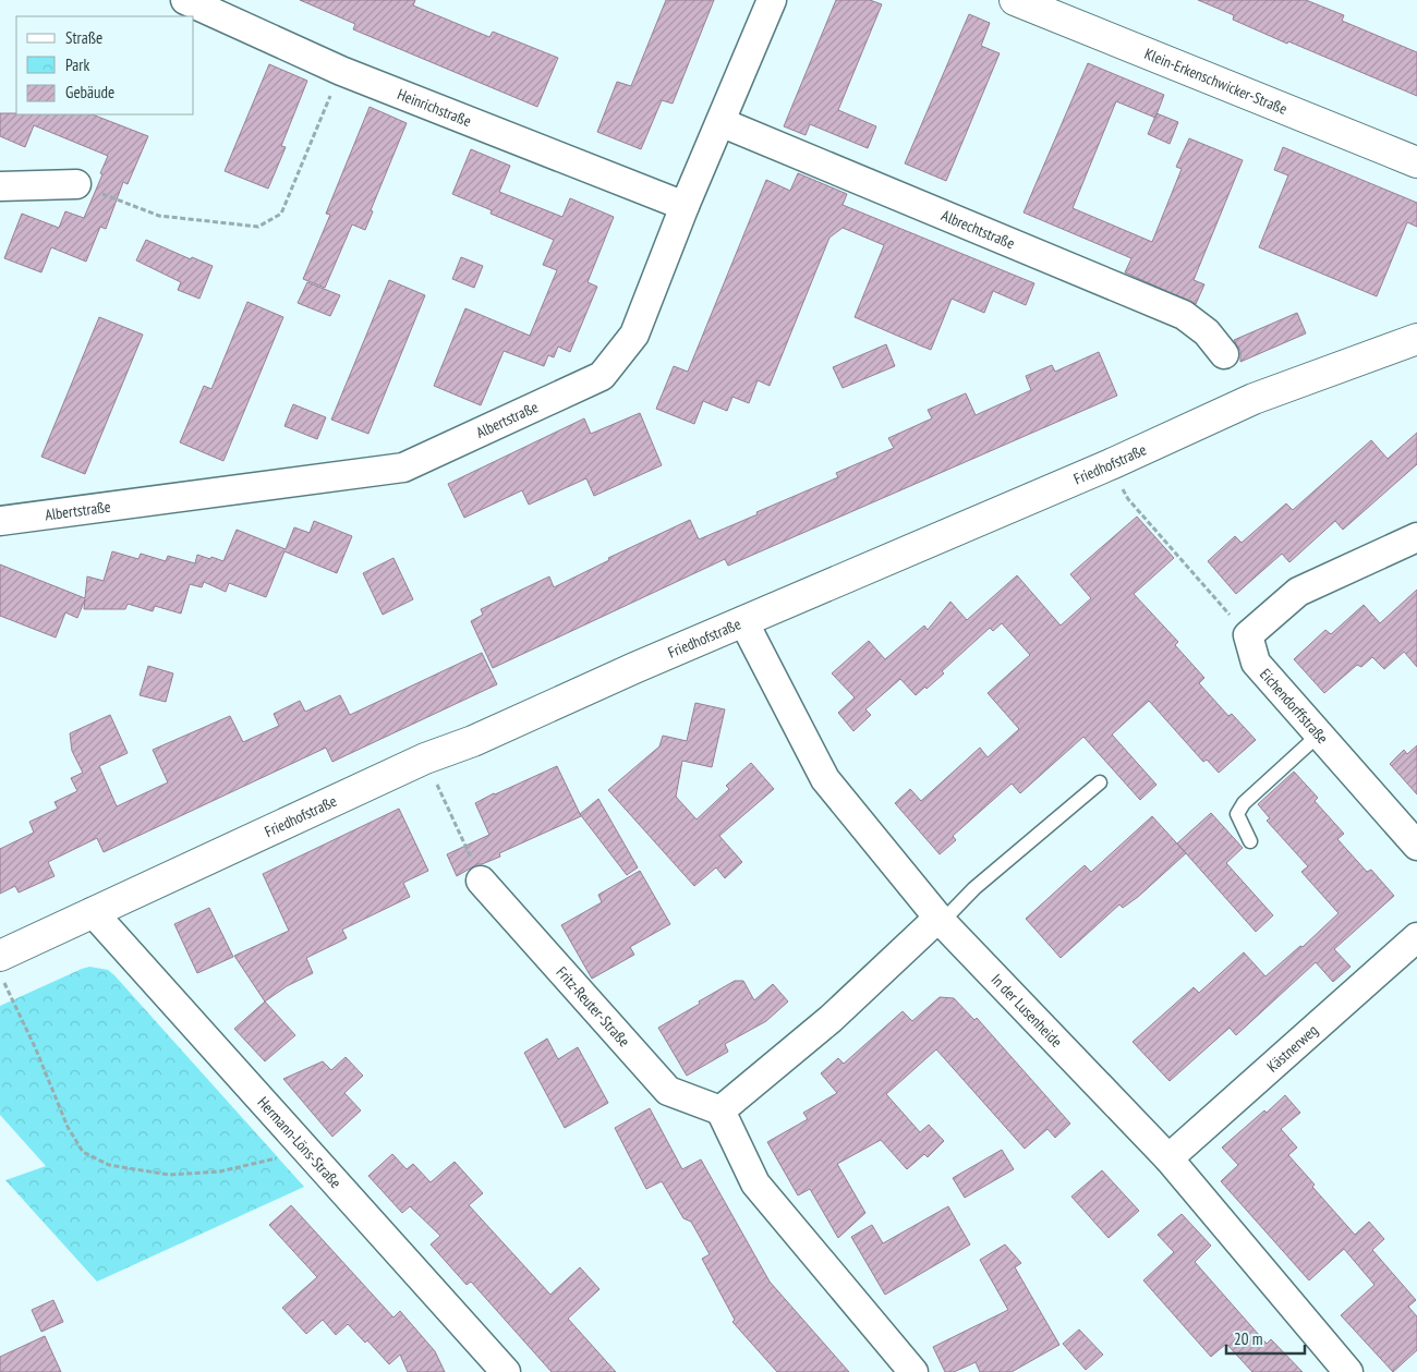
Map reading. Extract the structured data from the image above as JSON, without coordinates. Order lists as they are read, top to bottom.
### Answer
{
  "streets": {
    "main road": ["Klein-Erkenschwicker-Straße", "Friedhofstraße"],
    "street": [
      "Heinrichstraße",
      "Albrechtstraße",
      "Albertstraße",
      "Eichendorffstraße",
      "Fritz-Reuter-Straße",
      "In der Lusenheide",
      "Kästnerweg",
      "Hermann-Löns-Straße"
    ]
  },
  "crossings": [
    ["Heinrichstraße", "Albertstraße"],
    ["Albrechtstraße", "Albertstraße"],
    ["Friedhofstraße", "In der Lusenheide"],
    ["Friedhofstraße", "Hermann-Löns-Straße"],
    ["In der Lusenheide", "Kästnerweg"]
  ],
  "legend": ["Straße", "Park", "Gebäude"],
  "scale_bar": "20 m"
}
